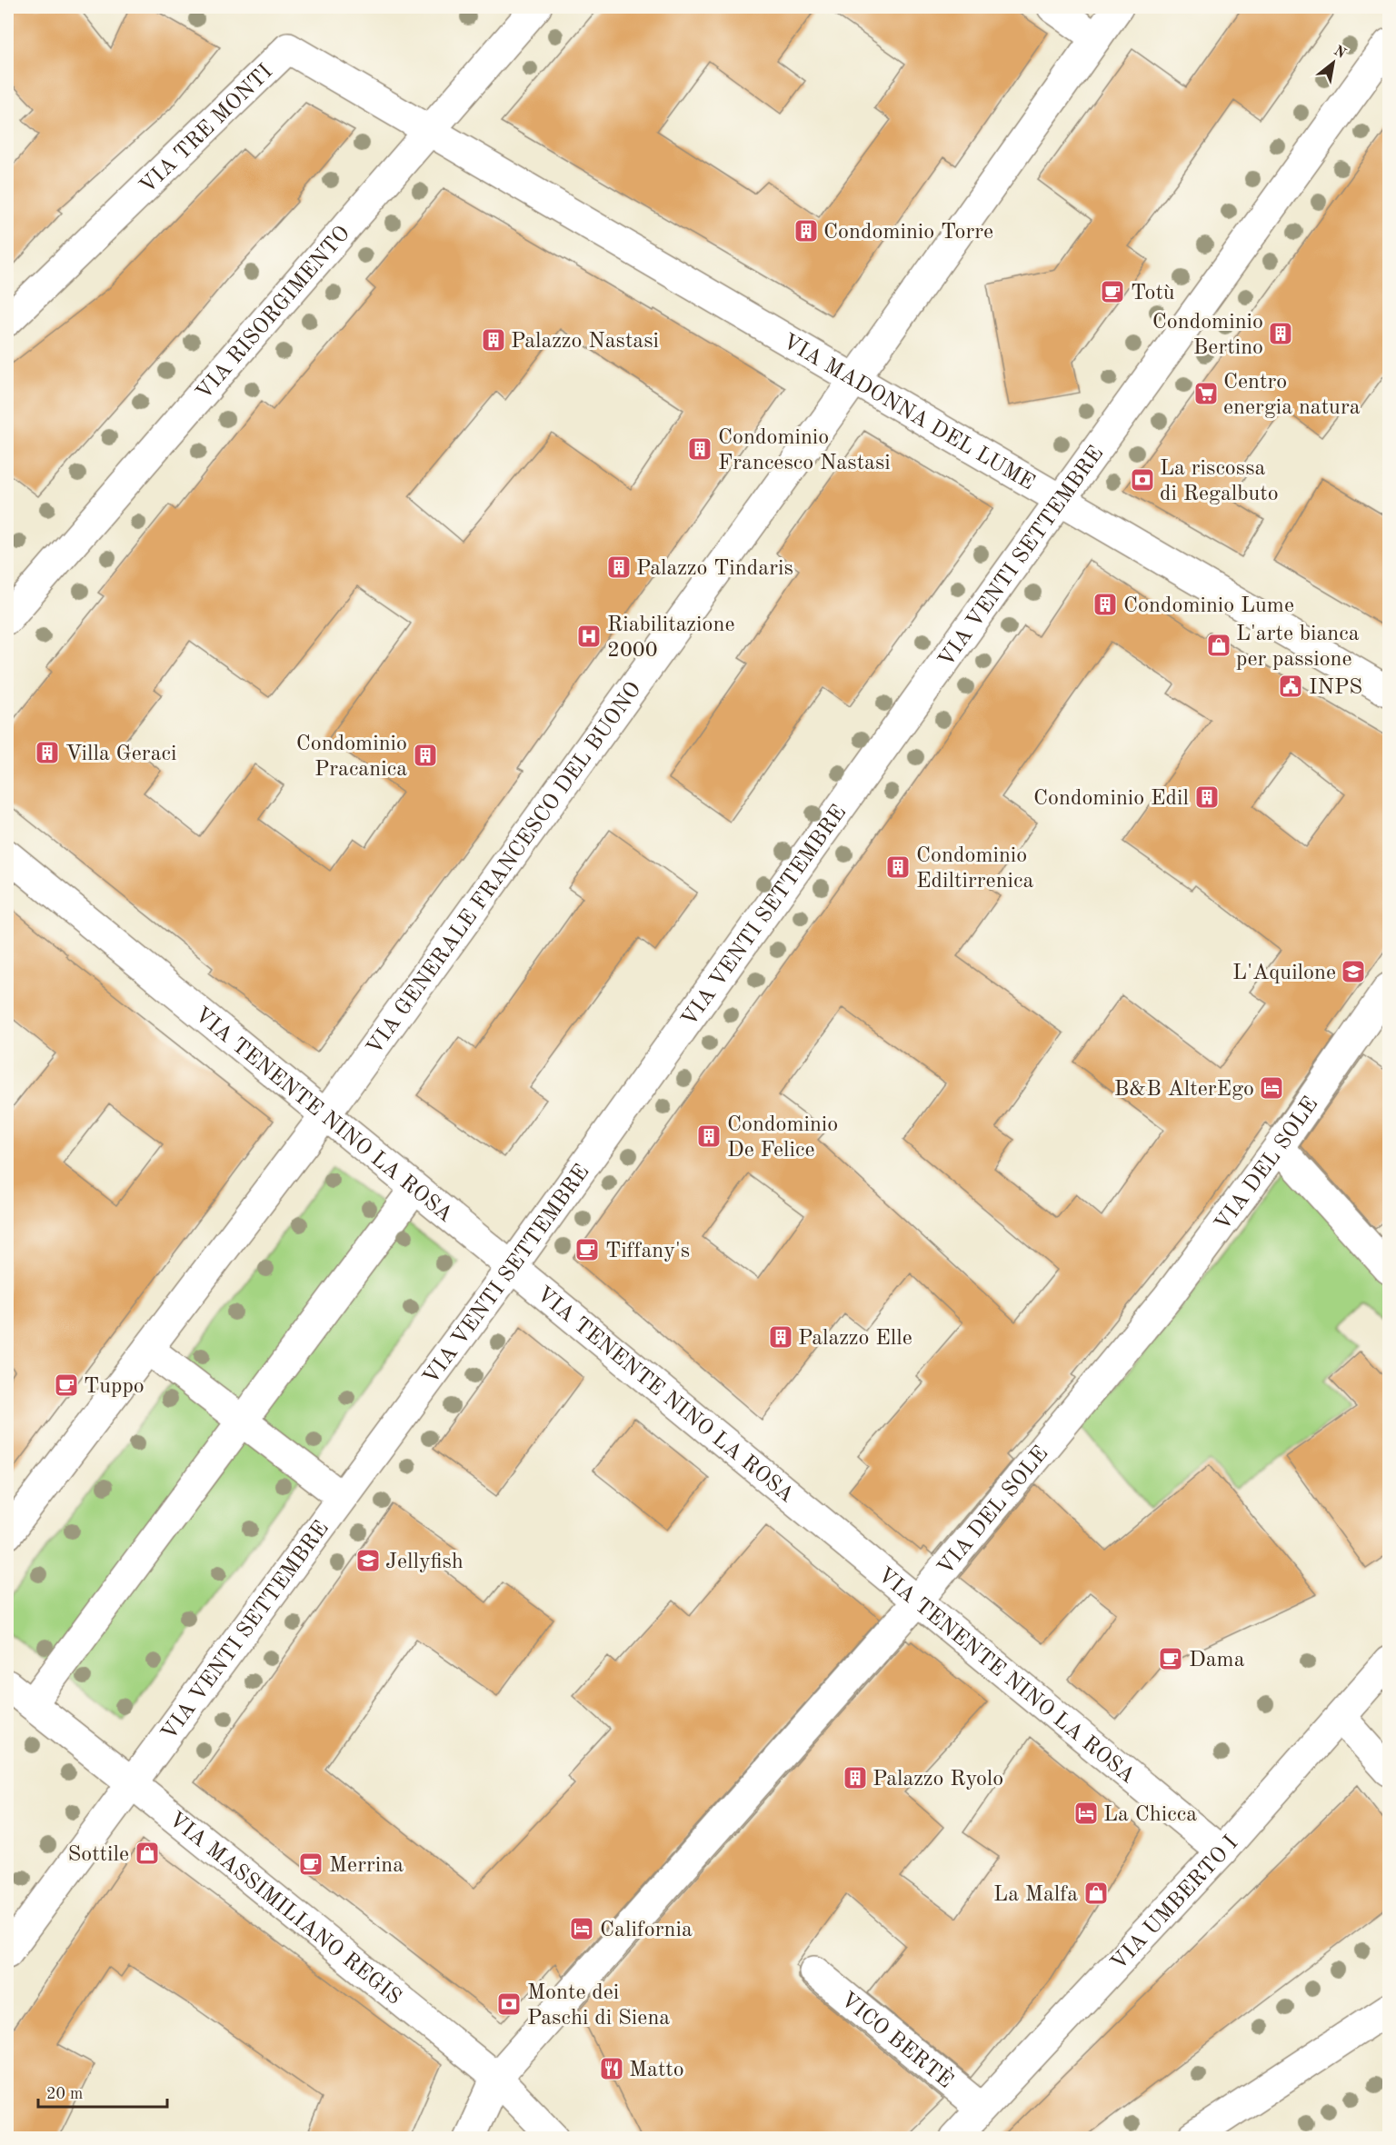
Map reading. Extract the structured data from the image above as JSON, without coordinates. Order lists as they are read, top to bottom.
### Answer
{
  "streets": {
    "street": [
      "VIA TRE MONTI",
      "VIA RISORGIMENTO",
      "VIA MADONNA DEL LUME",
      "VIA VENTI SETTEMBRE",
      "VIA GENERALE FRANCESCO DEL BUONO",
      "VIA TENENTE NINO LA ROSA",
      "VIA DEL SOLE",
      "VIA UMBERTO I",
      "VIA MASSIMILIANO REGIS",
      "VICO BERTÈ"
    ]
  },
  "crossings": [
    ["VIA TRE MONTI", "VIA RISORGIMENTO"],
    ["VIA TRE MONTI", "VIA MADONNA DEL LUME"],
    ["VIA RISORGIMENTO", "VIA MADONNA DEL LUME"],
    ["VIA MADONNA DEL LUME", "VIA VENTI SETTEMBRE"],
    ["VIA MADONNA DEL LUME", "VIA GENERALE FRANCESCO DEL BUONO"],
    ["VIA VENTI SETTEMBRE", "VIA TENENTE NINO LA ROSA"],
    ["VIA VENTI SETTEMBRE", "VIA MASSIMILIANO REGIS"],
    ["VIA GENERALE FRANCESCO DEL BUONO", "VIA TENENTE NINO LA ROSA"],
    ["VIA TENENTE NINO LA ROSA", "VIA DEL SOLE"],
    ["VIA TENENTE NINO LA ROSA", "VIA UMBERTO I"],
    ["VIA DEL SOLE", "VIA MASSIMILIANO REGIS"],
    ["VIA UMBERTO I", "VICO BERTÈ"]
  ],
  "places": {
    "building": [
      "Condominio Torre",
      "Condominio Bertino",
      "Palazzo Nastasi",
      "Condominio Francesco Nastasi",
      "Palazzo Tindaris",
      "Condominio Lume",
      "Villa Geraci",
      "Condominio Pracanica",
      "Condominio Edil",
      "Condominio Ediltirrenica",
      "Condominio De Felice",
      "Palazzo Elle",
      "Palazzo Ryolo"
    ],
    "cafe": [
      "Totù",
      "Tiffany's",
      "Tuppo",
      "Dama",
      "Merrina"
    ],
    "supermarket": ["Centro energia natura"],
    "bank": ["La riscossa di Regalbuto", "Monte dei Paschi di Siena"],
    "hospital": ["Riabilitazione 2000"],
    "shop": ["L'arte bianca per passione", "Sottile", "La Malfa"],
    "public building": ["INPS"],
    "school or university": ["L'Aquilone", "Jellyfish"],
    "hotel": ["B&B AlterEgo", "La Chicca", "California"],
    "restaurant": ["Matto"]
  },
  "scale_bar": "20 m",
  "north": "top right"
}
